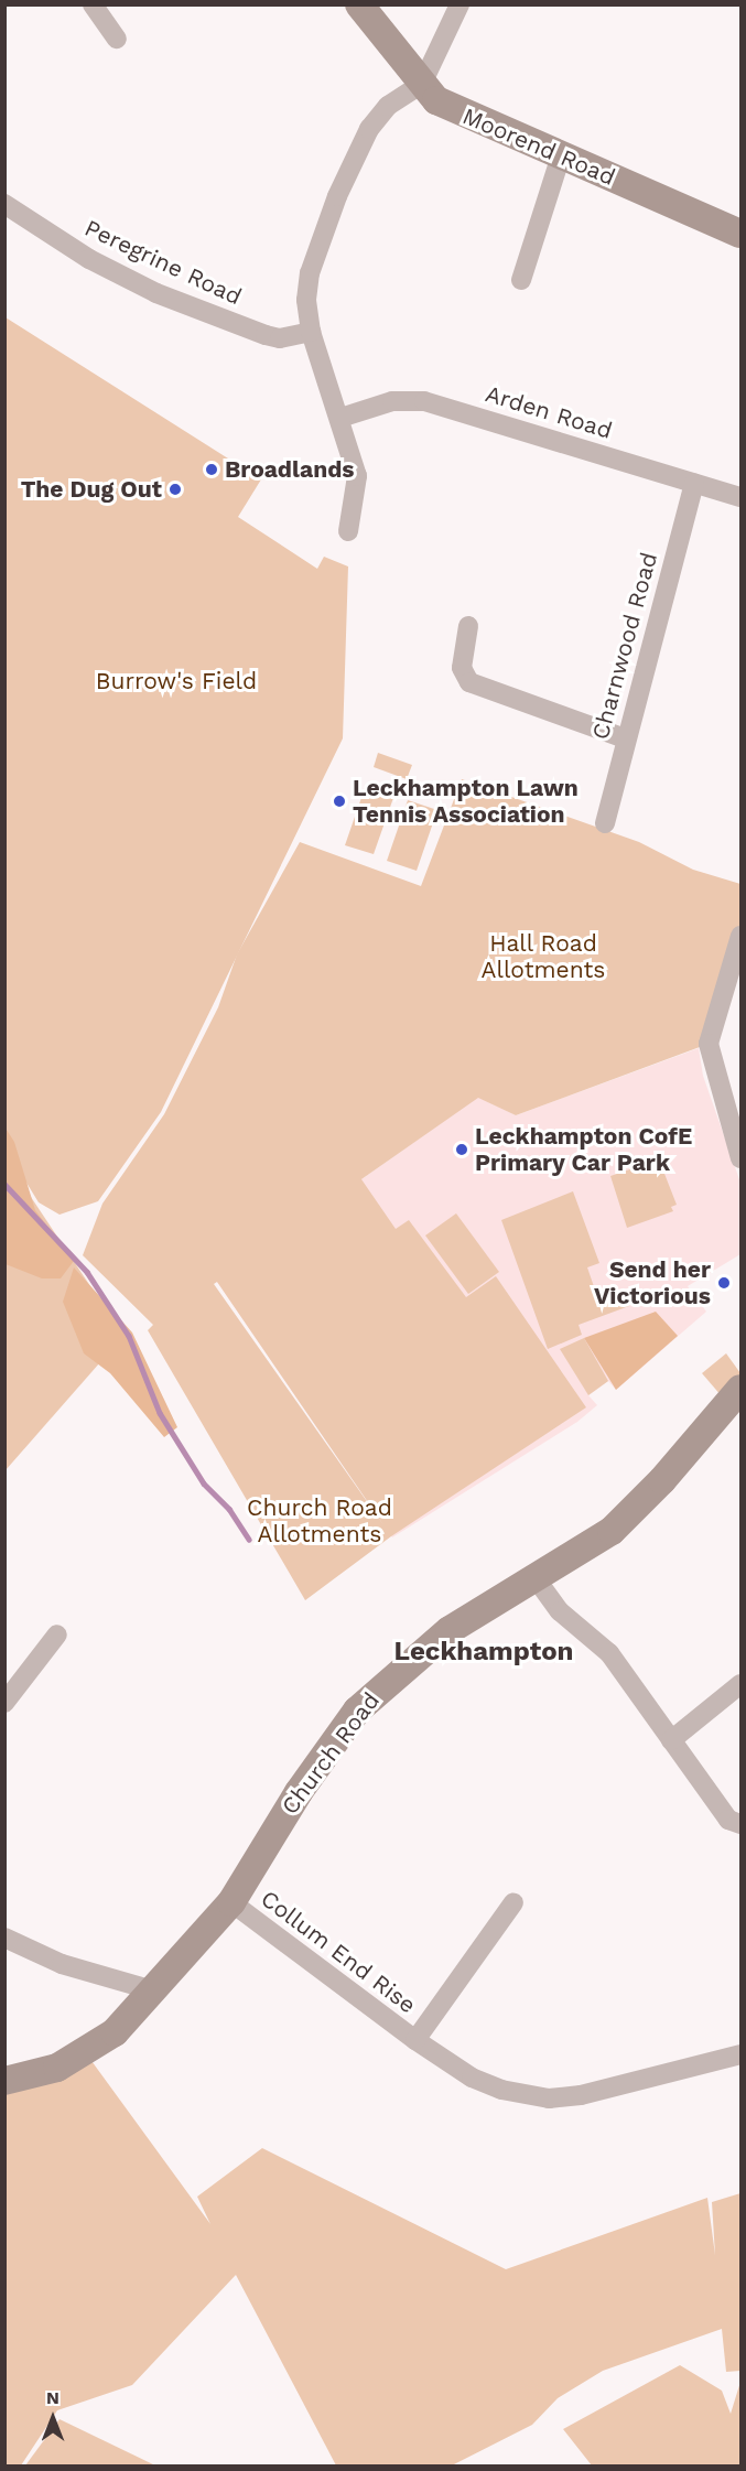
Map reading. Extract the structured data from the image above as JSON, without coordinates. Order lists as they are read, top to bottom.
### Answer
{
  "streets": {
    "street": [
      "Moorend Road",
      "Peregrine Road",
      "Arden Road",
      "Charnwood Road",
      "Church Road",
      "Collum End Rise"
    ]
  },
  "crossings": [
    ["Arden Road", "Charnwood Road"],
    ["Church Road", "Collum End Rise"]
  ],
  "districts": ["Leckhampton"],
  "parks": ["Burrow's Field", "Hall Road Allotments", "Church Road Allotments"],
  "places": [
    "Broadlands",
    "The Dug Out",
    "Leckhampton Lawn Tennis Association",
    "Leckhampton CofE Primary Car Park",
    "Send her Victorious"
  ],
  "north": "top"
}
